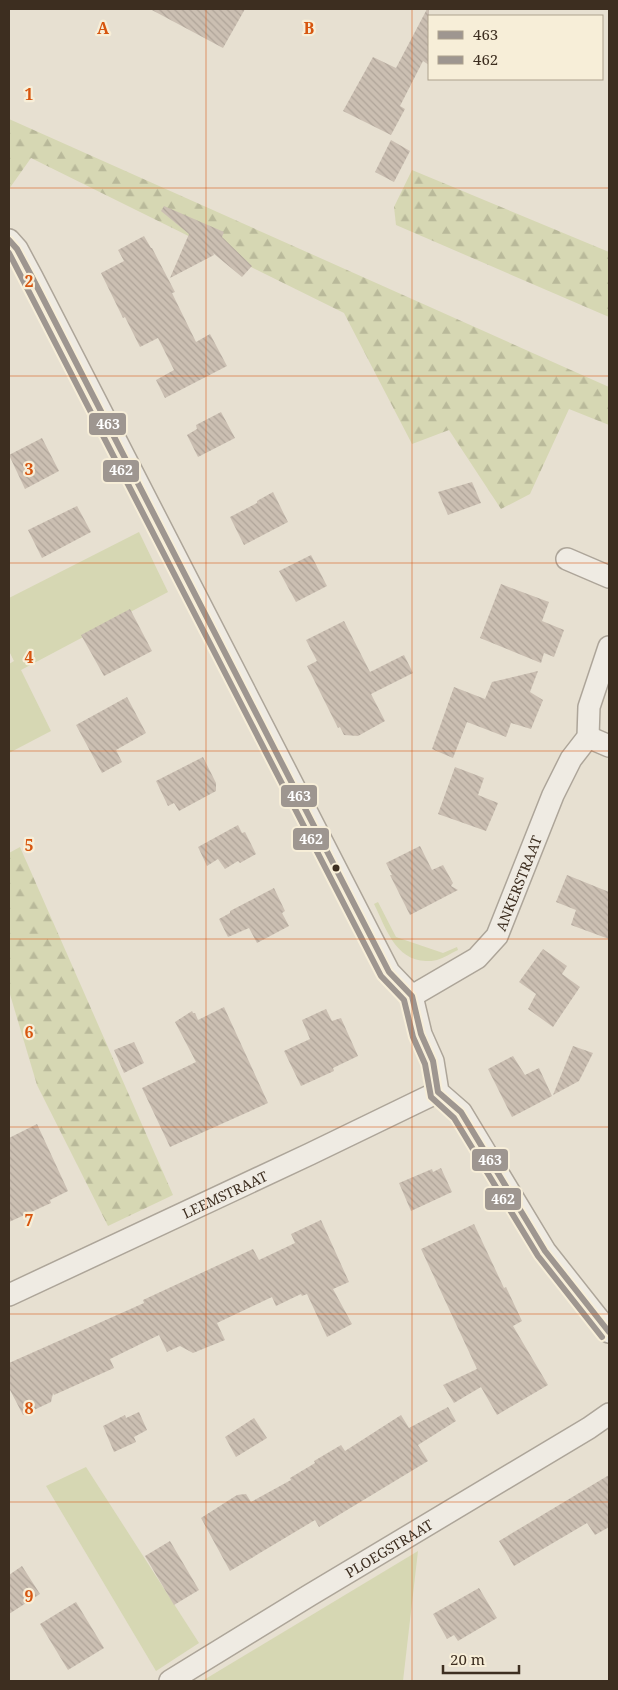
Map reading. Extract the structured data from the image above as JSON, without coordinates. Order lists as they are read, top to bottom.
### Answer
{
  "streets": {
    "street": ["ANKERSTRAAT", "LEEMSTRAAT", "PLOEGSTRAAT"]
  },
  "lines": ["transit line 463", "transit line 462"],
  "legend": ["463", "462"],
  "scale_bar": "20 m",
  "grid": {
    "columns": ["A", "B"],
    "rows": [
      "1",
      "2",
      "3",
      "4",
      "5",
      "6",
      "7",
      "8",
      "9"
    ]
  }
}
